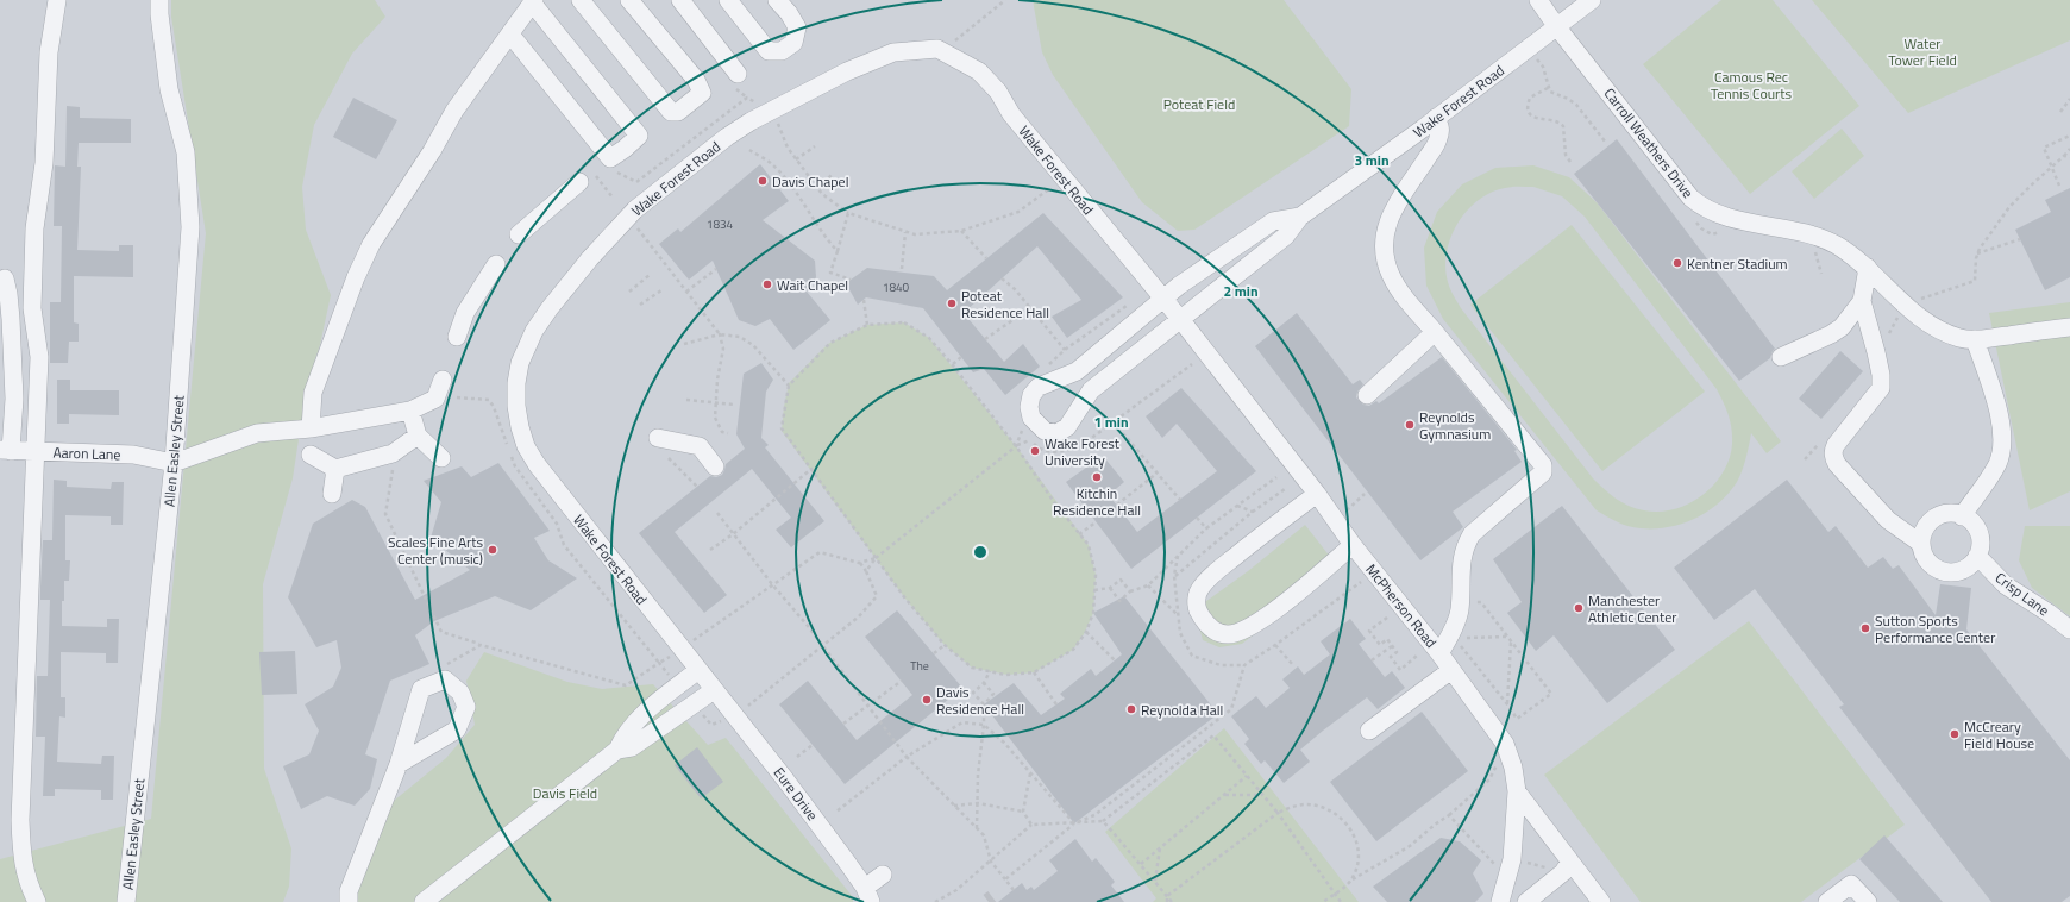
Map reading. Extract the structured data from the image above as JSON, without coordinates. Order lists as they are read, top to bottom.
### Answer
{
  "streets": {
    "street": [
      "Wake Forest Road",
      "Carroll Weathers Drive",
      "Allen Easley Street",
      "Aaron Lane",
      "Crisp Lane",
      "McPherson Road",
      "Eure Drive"
    ]
  },
  "crossings": [
    ["Wake Forest Road", "Carroll Weathers Drive"],
    ["Wake Forest Road", "McPherson Road"],
    ["Wake Forest Road", "Eure Drive"],
    ["Allen Easley Street", "Aaron Lane"]
  ],
  "parks": [
    "Water Tower Field",
    "Camous Rec Tennis Courts",
    "Poteat Field",
    "Davis Field"
  ],
  "places": [
    "Davis Chapel",
    "Kentner Stadium",
    "Wait Chapel",
    "Poteat Residence Hall",
    "Reynolds Gymnasium",
    "Wake Forest University",
    "Kitchin Residence Hall",
    "Scales Fine Arts Center (music)",
    "Manchester Athletic Center",
    "Sutton Sports Performance Center",
    "Davis Residence Hall",
    "Reynolda Hall",
    "McCreary Field House"
  ],
  "house_numbers": ["1834", "1840", "The"],
  "rings": ["3 min", "2 min", "1 min"]
}
